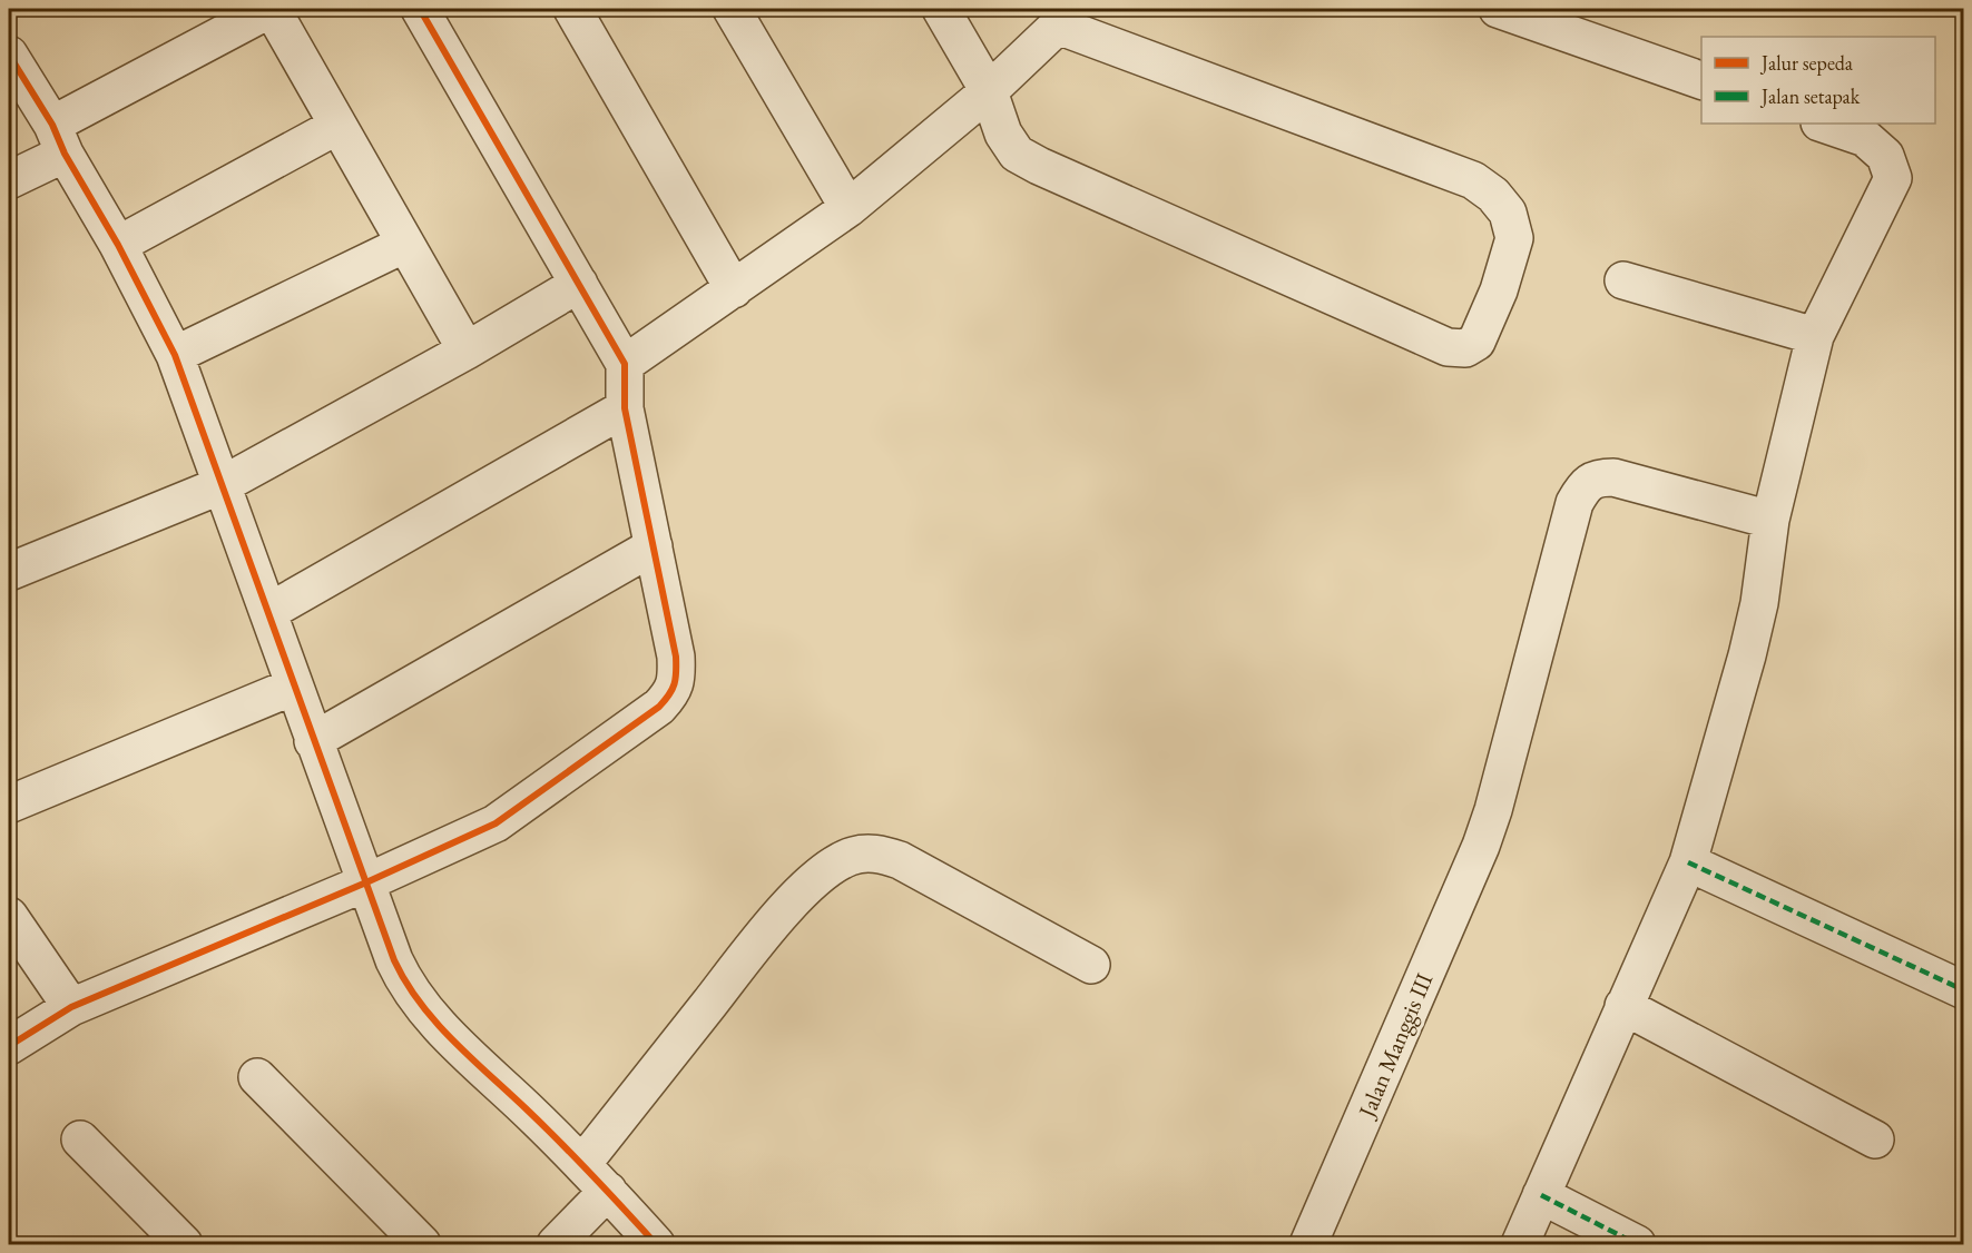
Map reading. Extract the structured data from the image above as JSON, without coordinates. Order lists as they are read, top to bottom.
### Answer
{
  "streets": {
    "street": ["Jalan Manggis III"]
  },
  "legend": ["Jalur sepeda", "Jalan setapak"]
}
